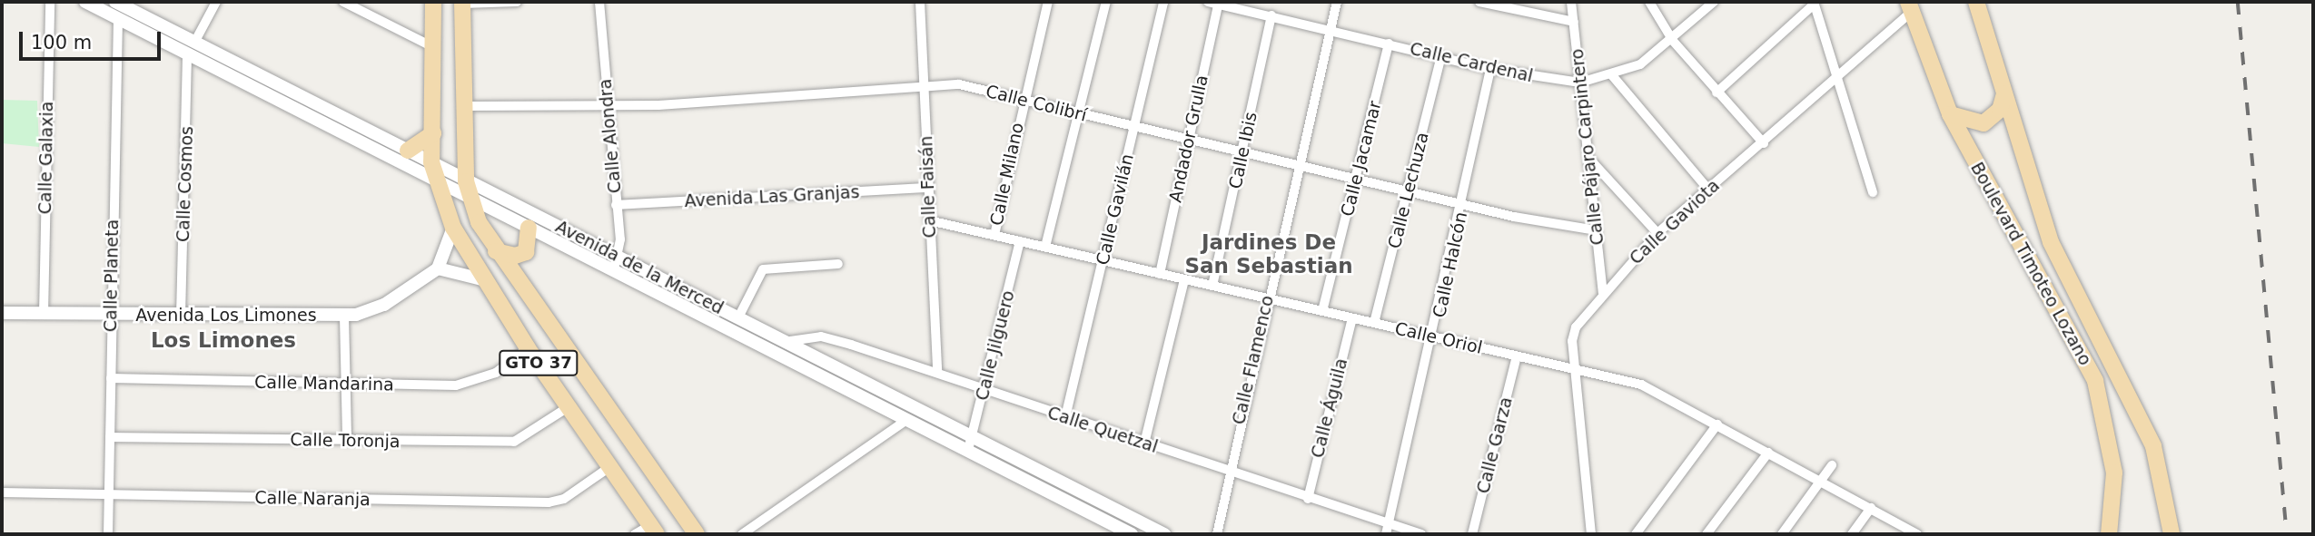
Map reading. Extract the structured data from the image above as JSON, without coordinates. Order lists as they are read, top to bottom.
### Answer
{
  "streets": {
    "main road": ["Boulevard Timoteo Lozano", "GTO 37"],
    "street": [
      "Calle Cardenal",
      "Calle Colibrí",
      "Calle Alondra",
      "Andador Grulla",
      "Calle Pájaro Carpintero",
      "Calle Ibis",
      "Calle Galaxia",
      "Calle Jacamar",
      "Calle Milano",
      "Calle Cosmos",
      "Calle Faisán",
      "Calle Lechuza",
      "Avenida Las Granjas",
      "Calle Gavilán",
      "Calle Gaviota",
      "Calle Halcón",
      "Avenida de la Merced",
      "Calle Planeta",
      "Avenida Los Limones",
      "Calle Oriol",
      "Calle Jilguero",
      "Calle Flamenco",
      "Calle Mandarina",
      "Calle Águila",
      "Calle Quetzal",
      "Calle Toronja",
      "Calle Garza",
      "Calle Naranja"
    ]
  },
  "crossings": [
    ["Calle Cardenal", "Andador Grulla"],
    ["Calle Cardenal", "Calle Pájaro Carpintero"],
    ["Calle Cardenal", "Calle Ibis"],
    ["Calle Cardenal", "Calle Jacamar"],
    ["Calle Cardenal", "Calle Lechuza"],
    ["Calle Cardenal", "Calle Halcón"],
    ["Calle Cardenal", "Calle Flamenco"],
    ["Calle Colibrí", "Calle Alondra"],
    ["Calle Colibrí", "Andador Grulla"],
    ["Calle Colibrí", "Calle Pájaro Carpintero"],
    ["Calle Colibrí", "Calle Ibis"],
    ["Calle Colibrí", "Calle Jacamar"],
    ["Calle Colibrí", "Calle Milano"],
    ["Calle Colibrí", "Calle Faisán"],
    ["Calle Colibrí", "Calle Lechuza"],
    ["Calle Colibrí", "Calle Gavilán"],
    ["Calle Colibrí", "Calle Halcón"],
    ["Calle Colibrí", "Calle Flamenco"],
    ["Calle Colibrí", "GTO 37"],
    ["Calle Alondra", "Avenida Las Granjas"],
    ["Calle Alondra", "Avenida de la Merced"],
    ["Andador Grulla", "Calle Oriol"],
    ["Calle Pájaro Carpintero", "Calle Gaviota"],
    ["Calle Ibis", "Calle Oriol"],
    ["Calle Galaxia", "Avenida Los Limones"],
    ["Calle Jacamar", "Calle Oriol"],
    ["Calle Milano", "Calle Oriol"],
    ["Calle Cosmos", "Avenida de la Merced"],
    ["Calle Cosmos", "Avenida Los Limones"],
    ["Calle Faisán", "Avenida Las Granjas"],
    ["Calle Faisán", "Calle Oriol"],
    ["Calle Faisán", "Calle Quetzal"],
    ["Calle Lechuza", "Calle Oriol"],
    ["Calle Gavilán", "Calle Oriol"],
    ["Calle Gavilán", "Calle Quetzal"],
    ["Calle Gaviota", "Boulevard Timoteo Lozano"],
    ["Calle Gaviota", "Calle Oriol"],
    ["Calle Halcón", "Calle Oriol"],
    ["Calle Halcón", "Calle Quetzal"],
    ["Avenida de la Merced", "Calle Planeta"],
    ["Avenida de la Merced", "Calle Jilguero"],
    ["Avenida de la Merced", "GTO 37"],
    ["Avenida de la Merced", "Calle Quetzal"],
    ["Calle Planeta", "Avenida Los Limones"],
    ["Calle Planeta", "Calle Mandarina"],
    ["Calle Planeta", "Calle Toronja"],
    ["Calle Planeta", "Calle Naranja"],
    ["Calle Oriol", "Calle Jilguero"],
    ["Calle Oriol", "Calle Flamenco"],
    ["Calle Oriol", "Calle Águila"],
    ["Calle Oriol", "Calle Garza"],
    ["Calle Jilguero", "Calle Quetzal"],
    ["Calle Flamenco", "Calle Quetzal"],
    ["GTO 37", "Calle Mandarina"],
    ["GTO 37", "Calle Toronja"],
    ["GTO 37", "Calle Naranja"],
    ["Calle Águila", "Calle Quetzal"]
  ],
  "districts": ["Jardines De San Sebastian", "Los Limones"],
  "scale_bar": "100 m"
}
